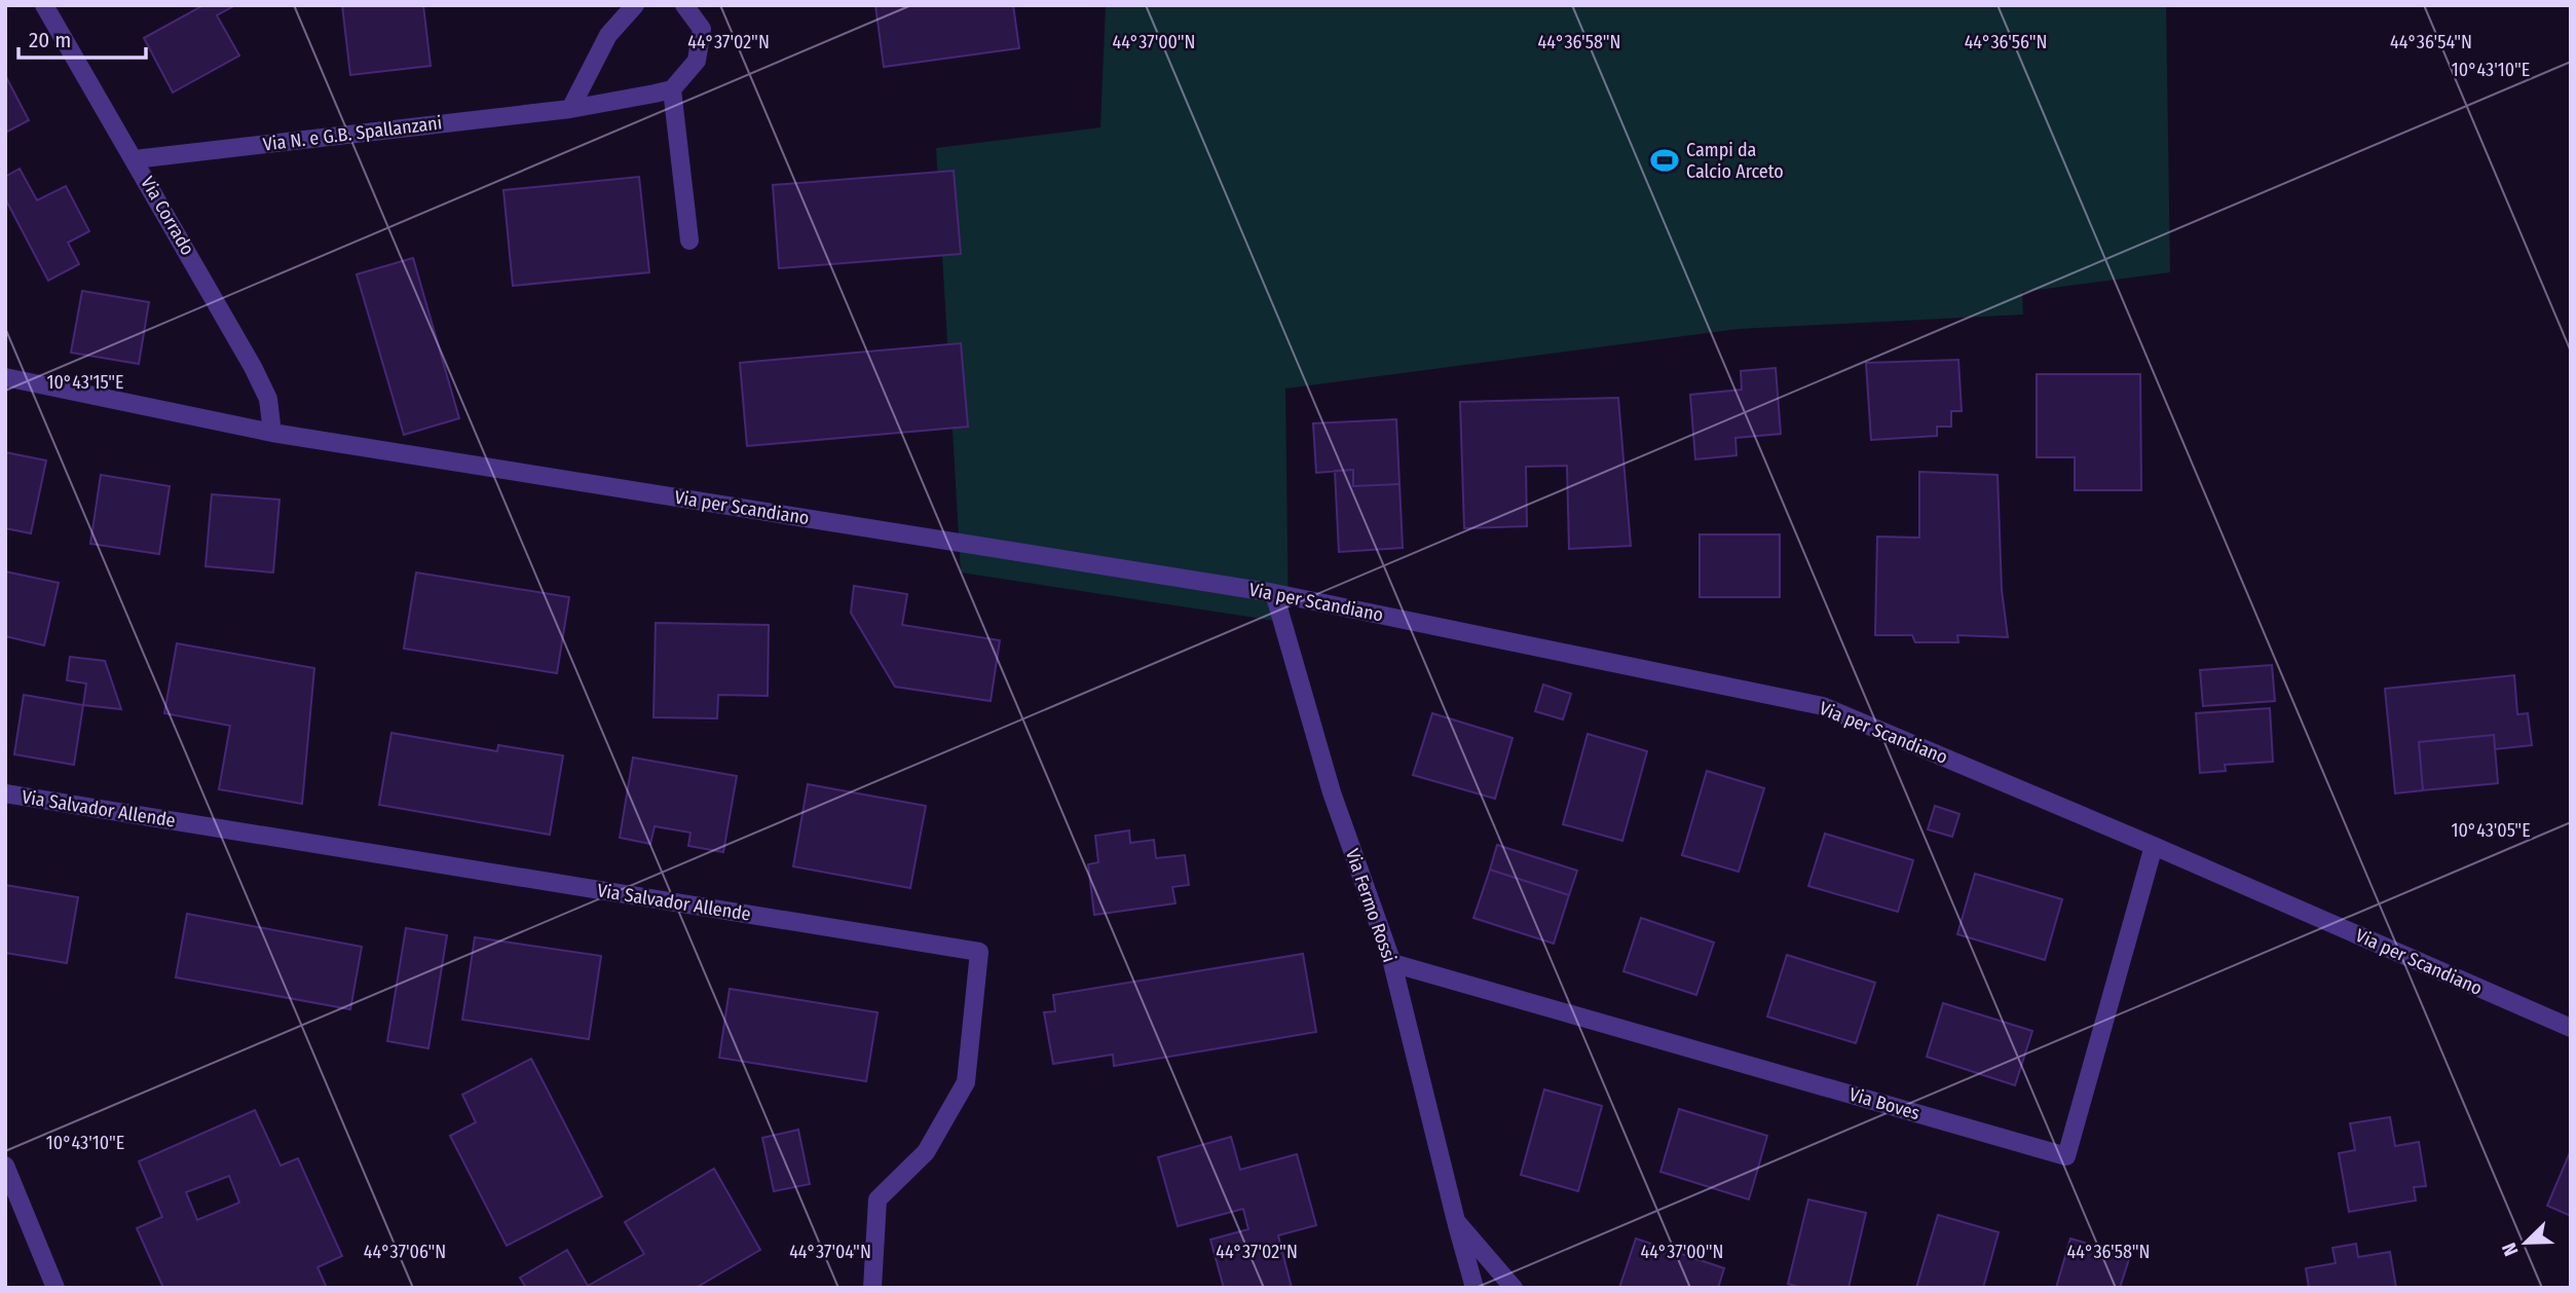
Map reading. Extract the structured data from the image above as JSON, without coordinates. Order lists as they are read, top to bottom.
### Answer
{
  "streets": {
    "street": [
      "Via N. e G.B. Spallanzani",
      "Via Corrado",
      "Via per Scandiano",
      "Via Salvador Allende",
      "Via Fermo Rossi",
      "Via Boves"
    ]
  },
  "crossings": [
    ["Via N. e G.B. Spallanzani", "Via Corrado"],
    ["Via Corrado", "Via per Scandiano"],
    ["Via per Scandiano", "Via Fermo Rossi"],
    ["Via per Scandiano", "Via Boves"],
    ["Via Fermo Rossi", "Via Boves"]
  ],
  "places": {
    "sports": ["Campi da Calcio Arceto"]
  },
  "scale_bar": "20 m",
  "north": "bottom left",
  "coordinates": [
    "44°37'02\"N",
    "44°37'00\"N",
    "44°36'58\"N",
    "44°36'56\"N",
    "44°36'54\"N",
    "10°43'10\"E",
    "10°43'15\"E",
    "10°43'05\"E",
    "44°37'06\"N",
    "44°37'04\"N"
  ]
}
